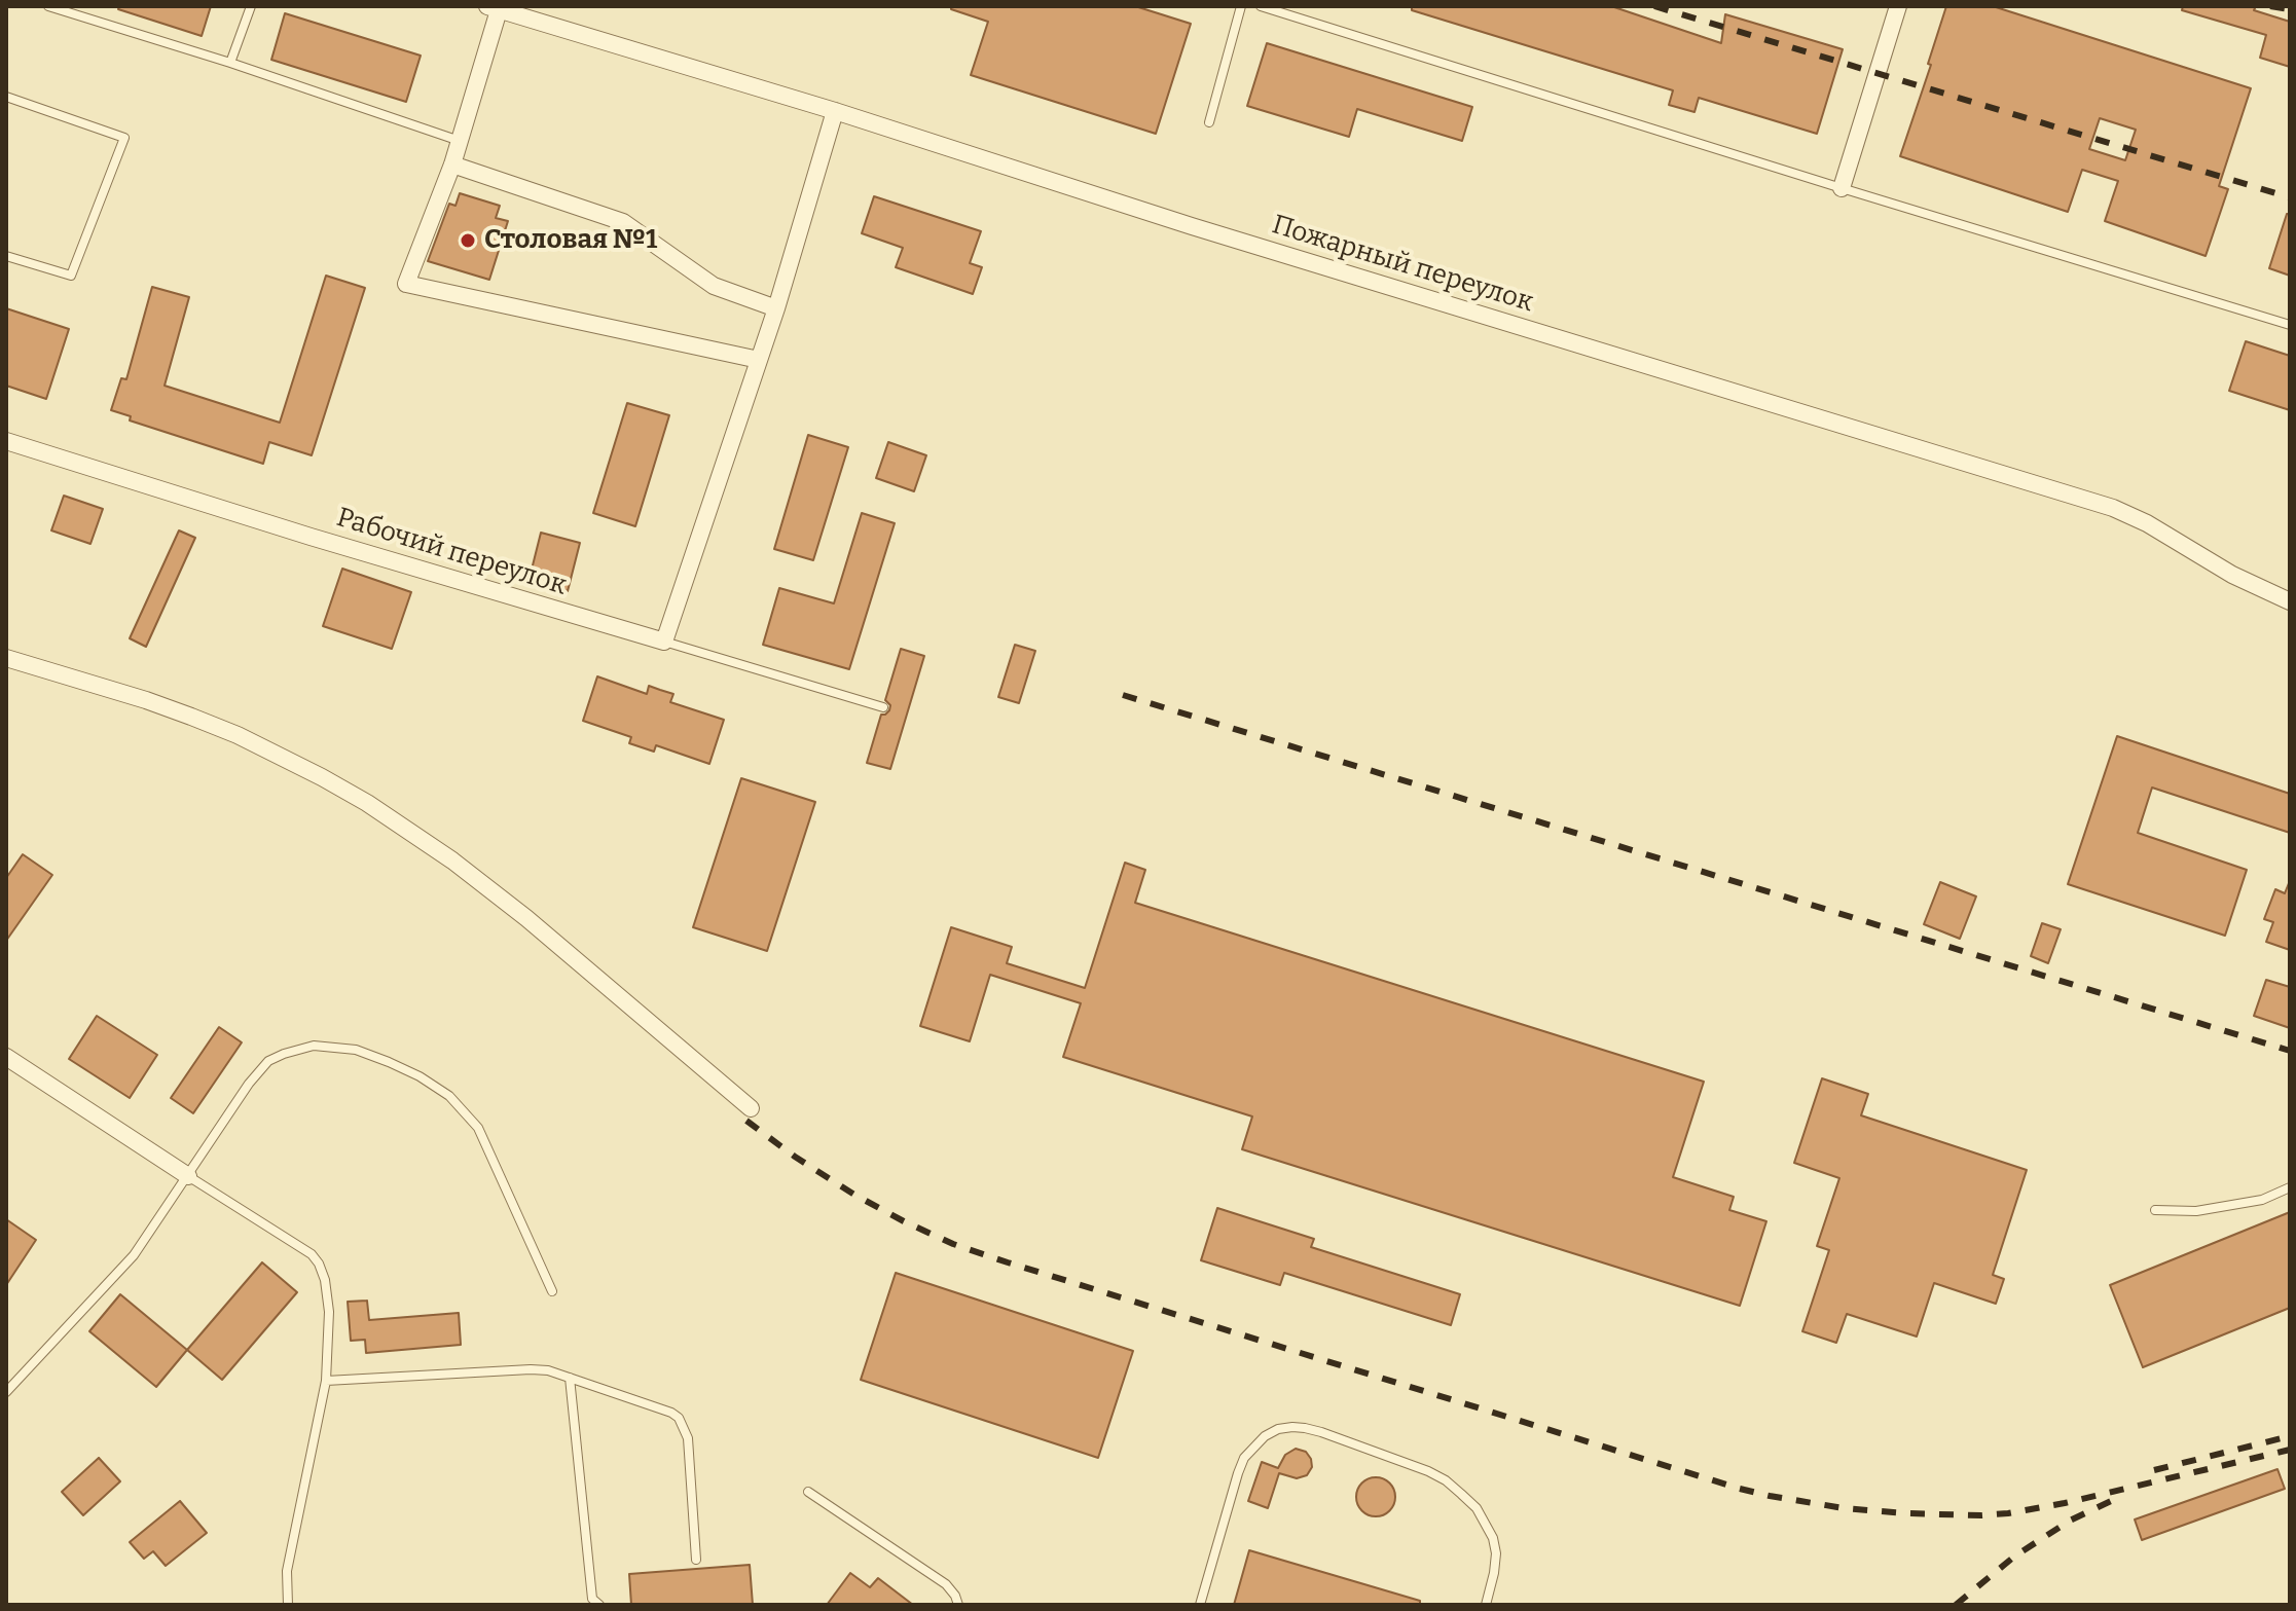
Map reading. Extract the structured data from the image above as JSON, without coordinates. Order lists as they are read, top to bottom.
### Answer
{
  "streets": {
    "street": ["Пожарный переулок", "Рабочий переулок"]
  },
  "places": ["Столовая №1"]
}
